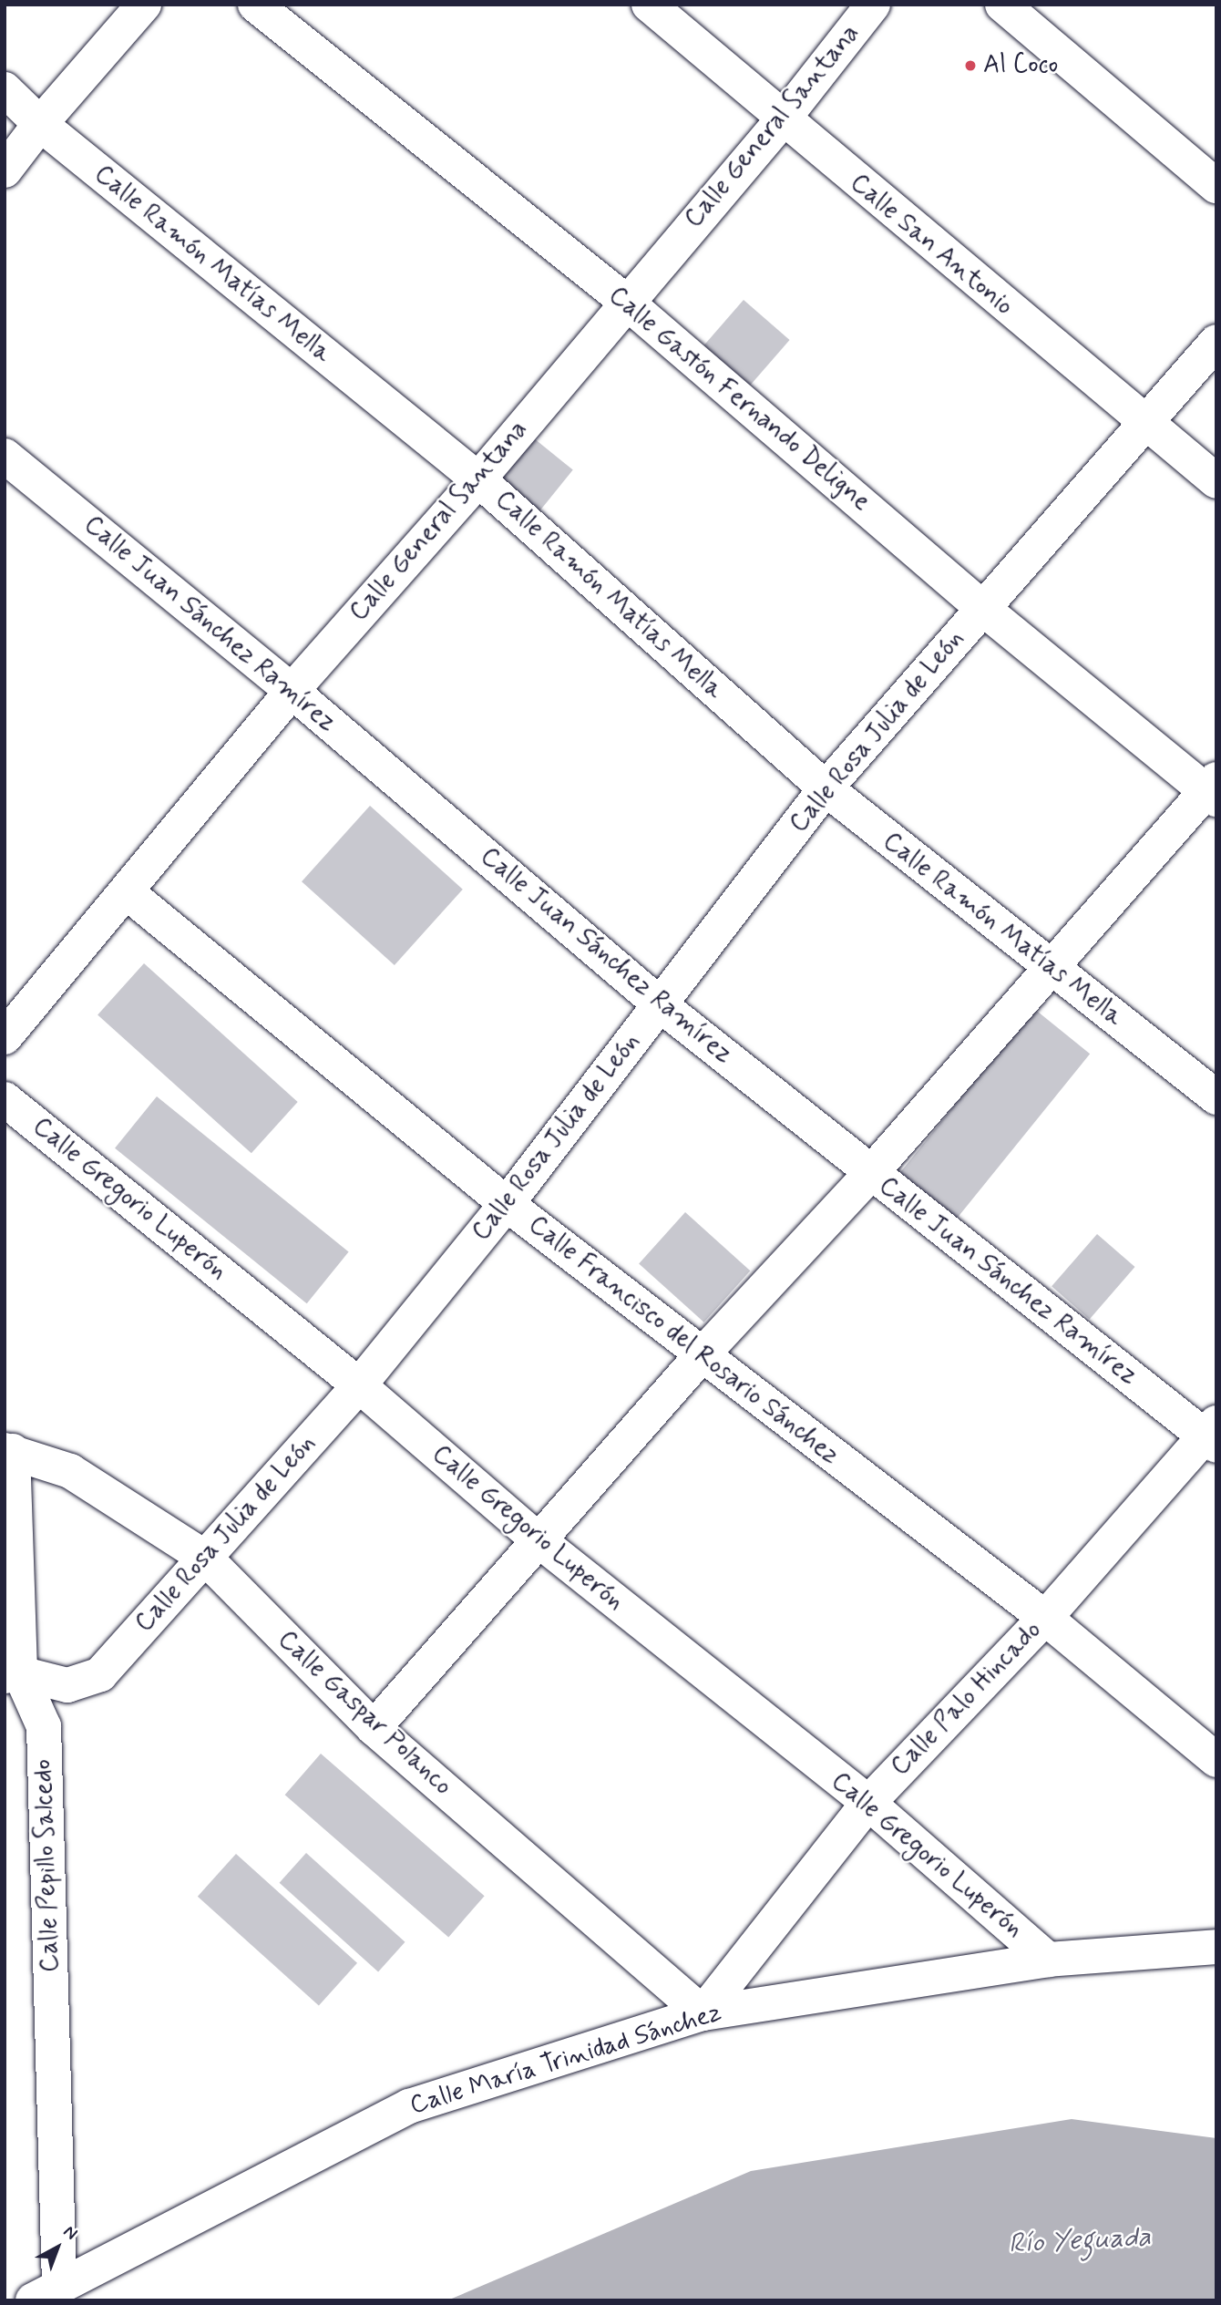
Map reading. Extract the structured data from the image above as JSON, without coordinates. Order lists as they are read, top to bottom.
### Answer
{
  "streets": {
    "street": [
      "Calle General Santana",
      "Calle San Antonio",
      "Calle Ramón Matías Mella",
      "Calle Gastón Fernando Deligne",
      "Calle Juan Sánchez Ramírez",
      "Calle Rosa Julia de León",
      "Calle Gregorio Luperón",
      "Calle Francisco del Rosario Sánchez",
      "Calle Palo Hincado",
      "Calle Gaspar Polanco",
      "Calle Pepillo Salcedo",
      "Calle María Trinidad Sánchez"
    ]
  },
  "crossings": [
    ["Calle General Santana", "Calle San Antonio"],
    ["Calle General Santana", "Calle Ramón Matías Mella"],
    ["Calle General Santana", "Calle Gastón Fernando Deligne"],
    ["Calle General Santana", "Calle Juan Sánchez Ramírez"],
    ["Calle General Santana", "Calle Francisco del Rosario Sánchez"],
    ["Calle San Antonio", "Calle Rosa Julia de León"],
    ["Calle Ramón Matías Mella", "Calle Rosa Julia de León"],
    ["Calle Gastón Fernando Deligne", "Calle Rosa Julia de León"],
    ["Calle Juan Sánchez Ramírez", "Calle Rosa Julia de León"],
    ["Calle Juan Sánchez Ramírez", "Calle Palo Hincado"],
    ["Calle Rosa Julia de León", "Calle Gregorio Luperón"],
    ["Calle Rosa Julia de León", "Calle Francisco del Rosario Sánchez"],
    ["Calle Rosa Julia de León", "Calle Gaspar Polanco"],
    ["Calle Rosa Julia de León", "Calle Pepillo Salcedo"],
    ["Calle Gregorio Luperón", "Calle Palo Hincado"],
    ["Calle Gregorio Luperón", "Calle María Trinidad Sánchez"],
    ["Calle Francisco del Rosario Sánchez", "Calle Palo Hincado"],
    ["Calle Palo Hincado", "Calle Gaspar Polanco"],
    ["Calle Palo Hincado", "Calle María Trinidad Sánchez"],
    ["Calle Gaspar Polanco", "Calle Pepillo Salcedo"],
    ["Calle Gaspar Polanco", "Calle María Trinidad Sánchez"],
    ["Calle Pepillo Salcedo", "Calle María Trinidad Sánchez"]
  ],
  "water": ["Río Yeguada"],
  "places": ["Al Coco"],
  "north": "top right"
}
